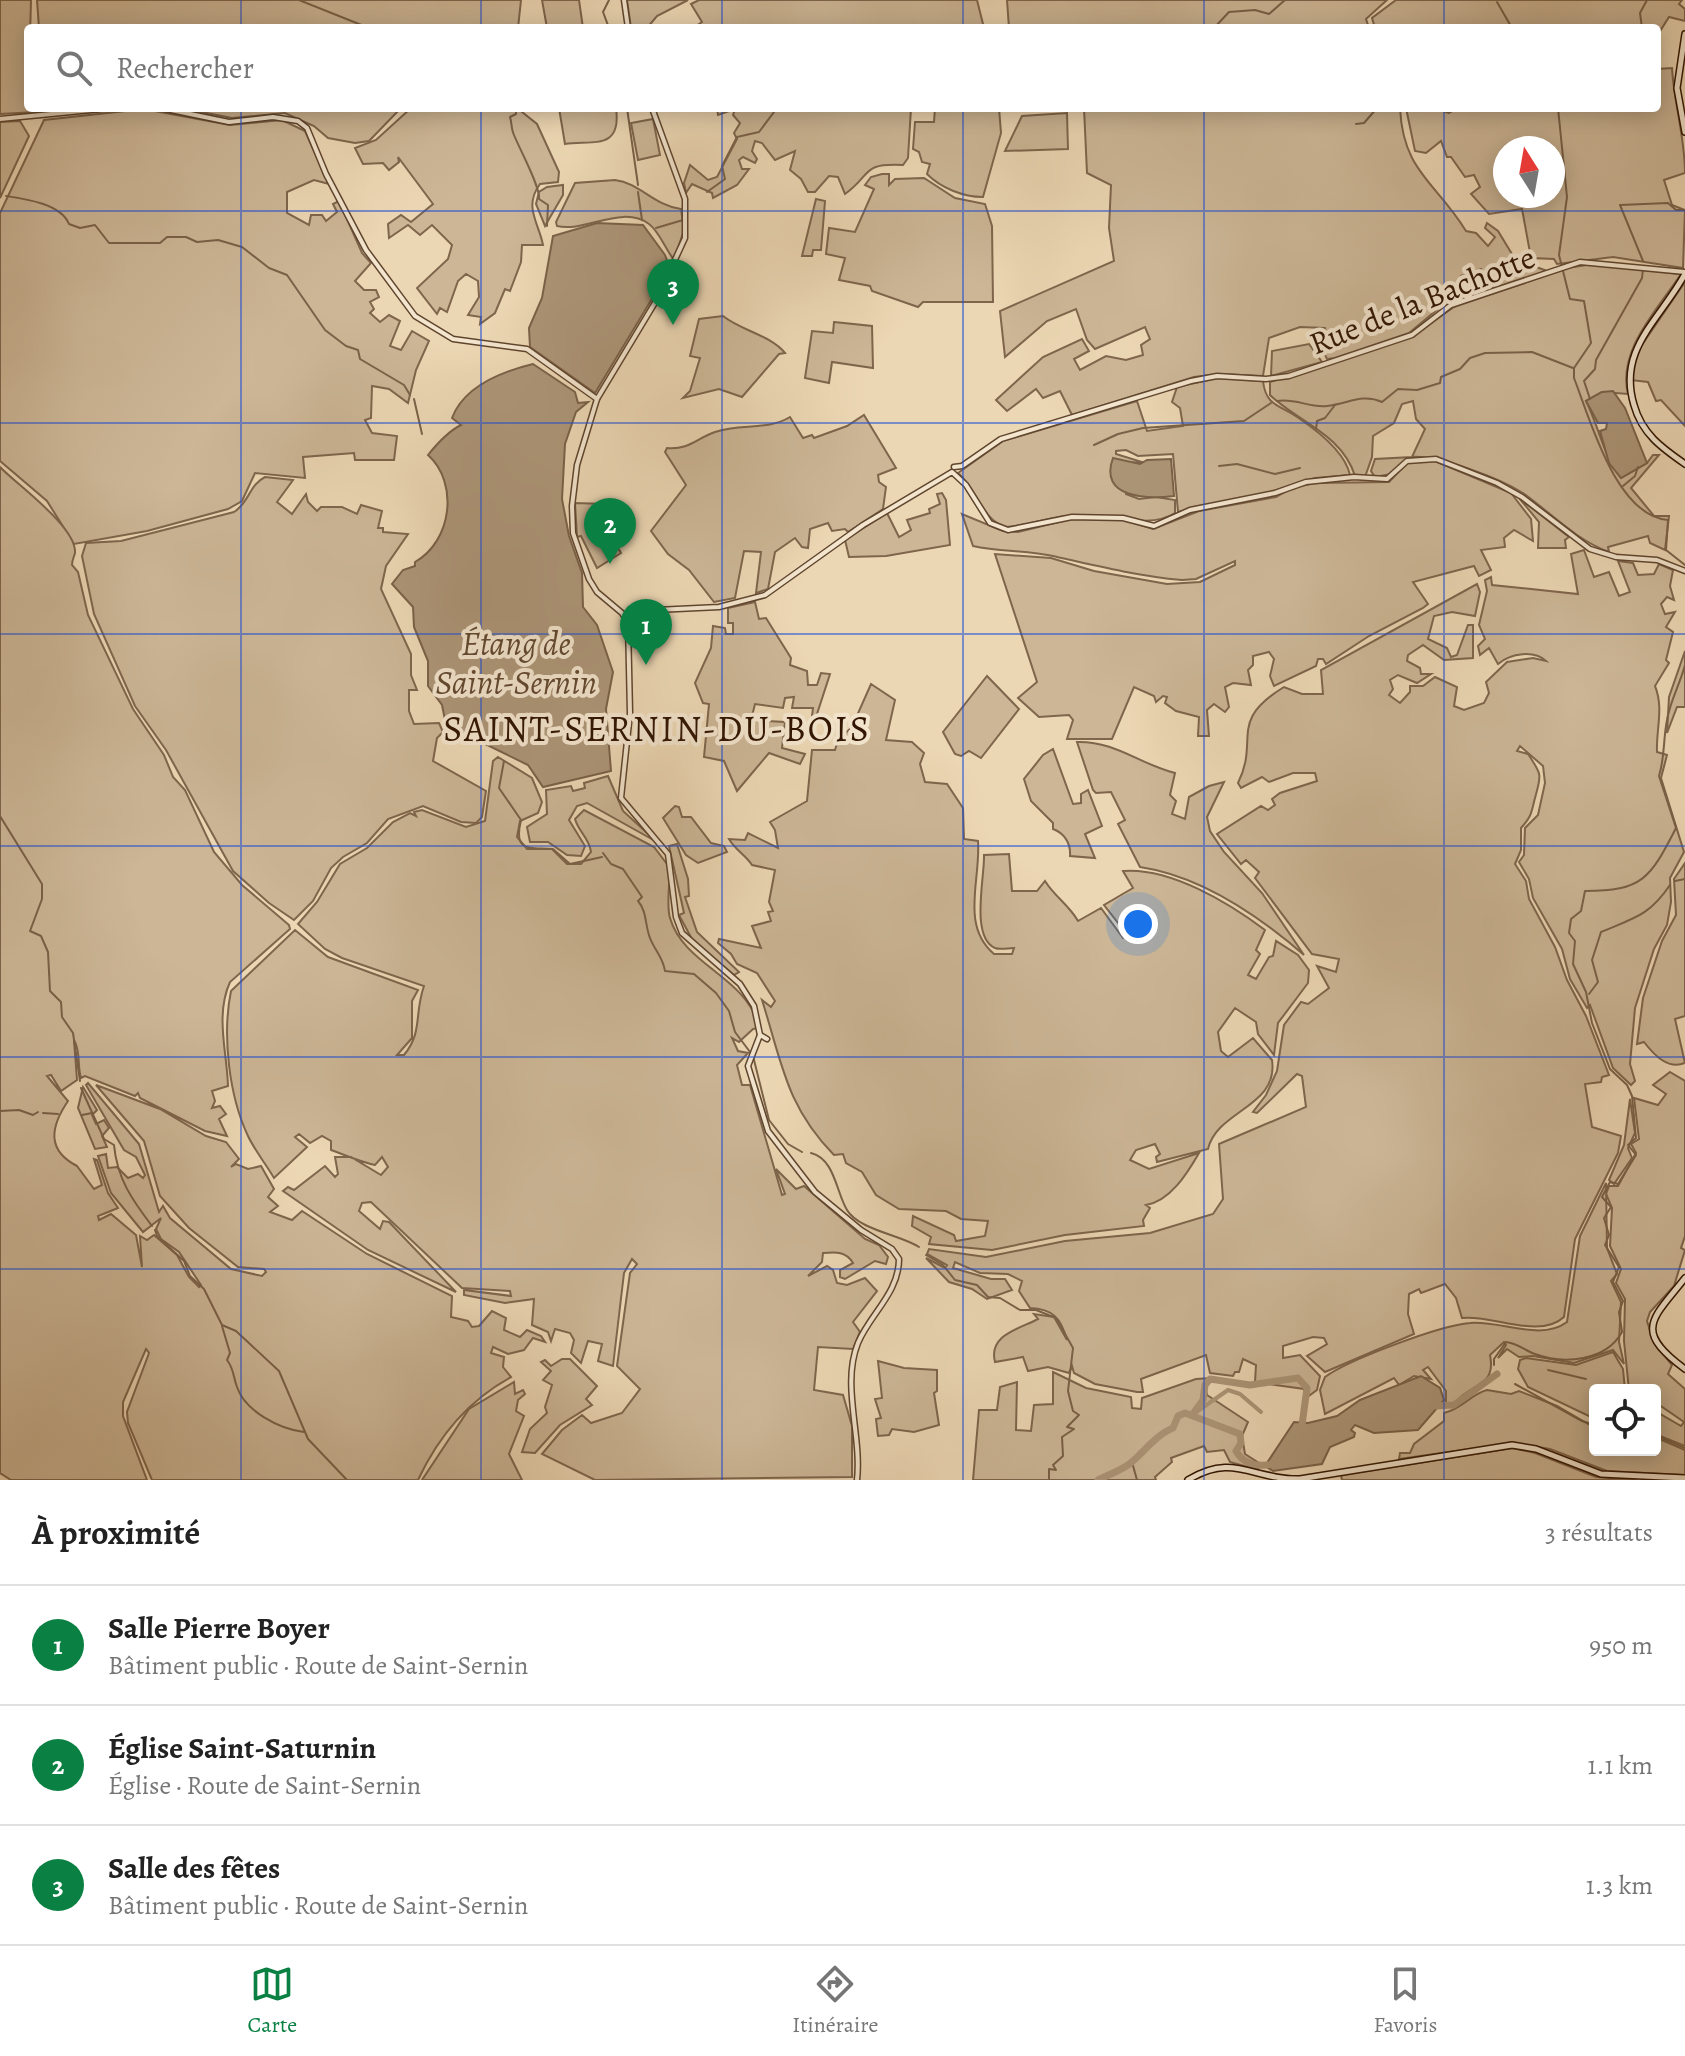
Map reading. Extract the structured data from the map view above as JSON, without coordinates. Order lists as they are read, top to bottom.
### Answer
{
  "streets": {
    "street": ["Rue de la Bachotte"]
  },
  "districts": ["SAINT-SERNIN-DU-BOIS"],
  "water": ["Étang de Saint-Sernin"],
  "north": "top",
  "page": {
    "search": "Rechercher",
    "pins": ["3", "2", "1"],
    "heading": ["À proximité", "3 résultats"],
    "list": [
      {
        "mark": "1",
        "name": "Salle Pierre Boyer",
        "note": "Bâtiment public · Route de Saint-Sernin",
        "value": "950 m"
      },
      {
        "mark": "2",
        "name": "Église Saint-Saturnin",
        "note": "Église · Route de Saint-Sernin",
        "value": "1.1 km"
      },
      {
        "mark": "3",
        "name": "Salle des fêtes",
        "note": "Bâtiment public · Route de Saint-Sernin",
        "value": "1.3 km"
      }
    ],
    "nav": ["Carte", "Itinéraire", "Favoris"]
  }
}
